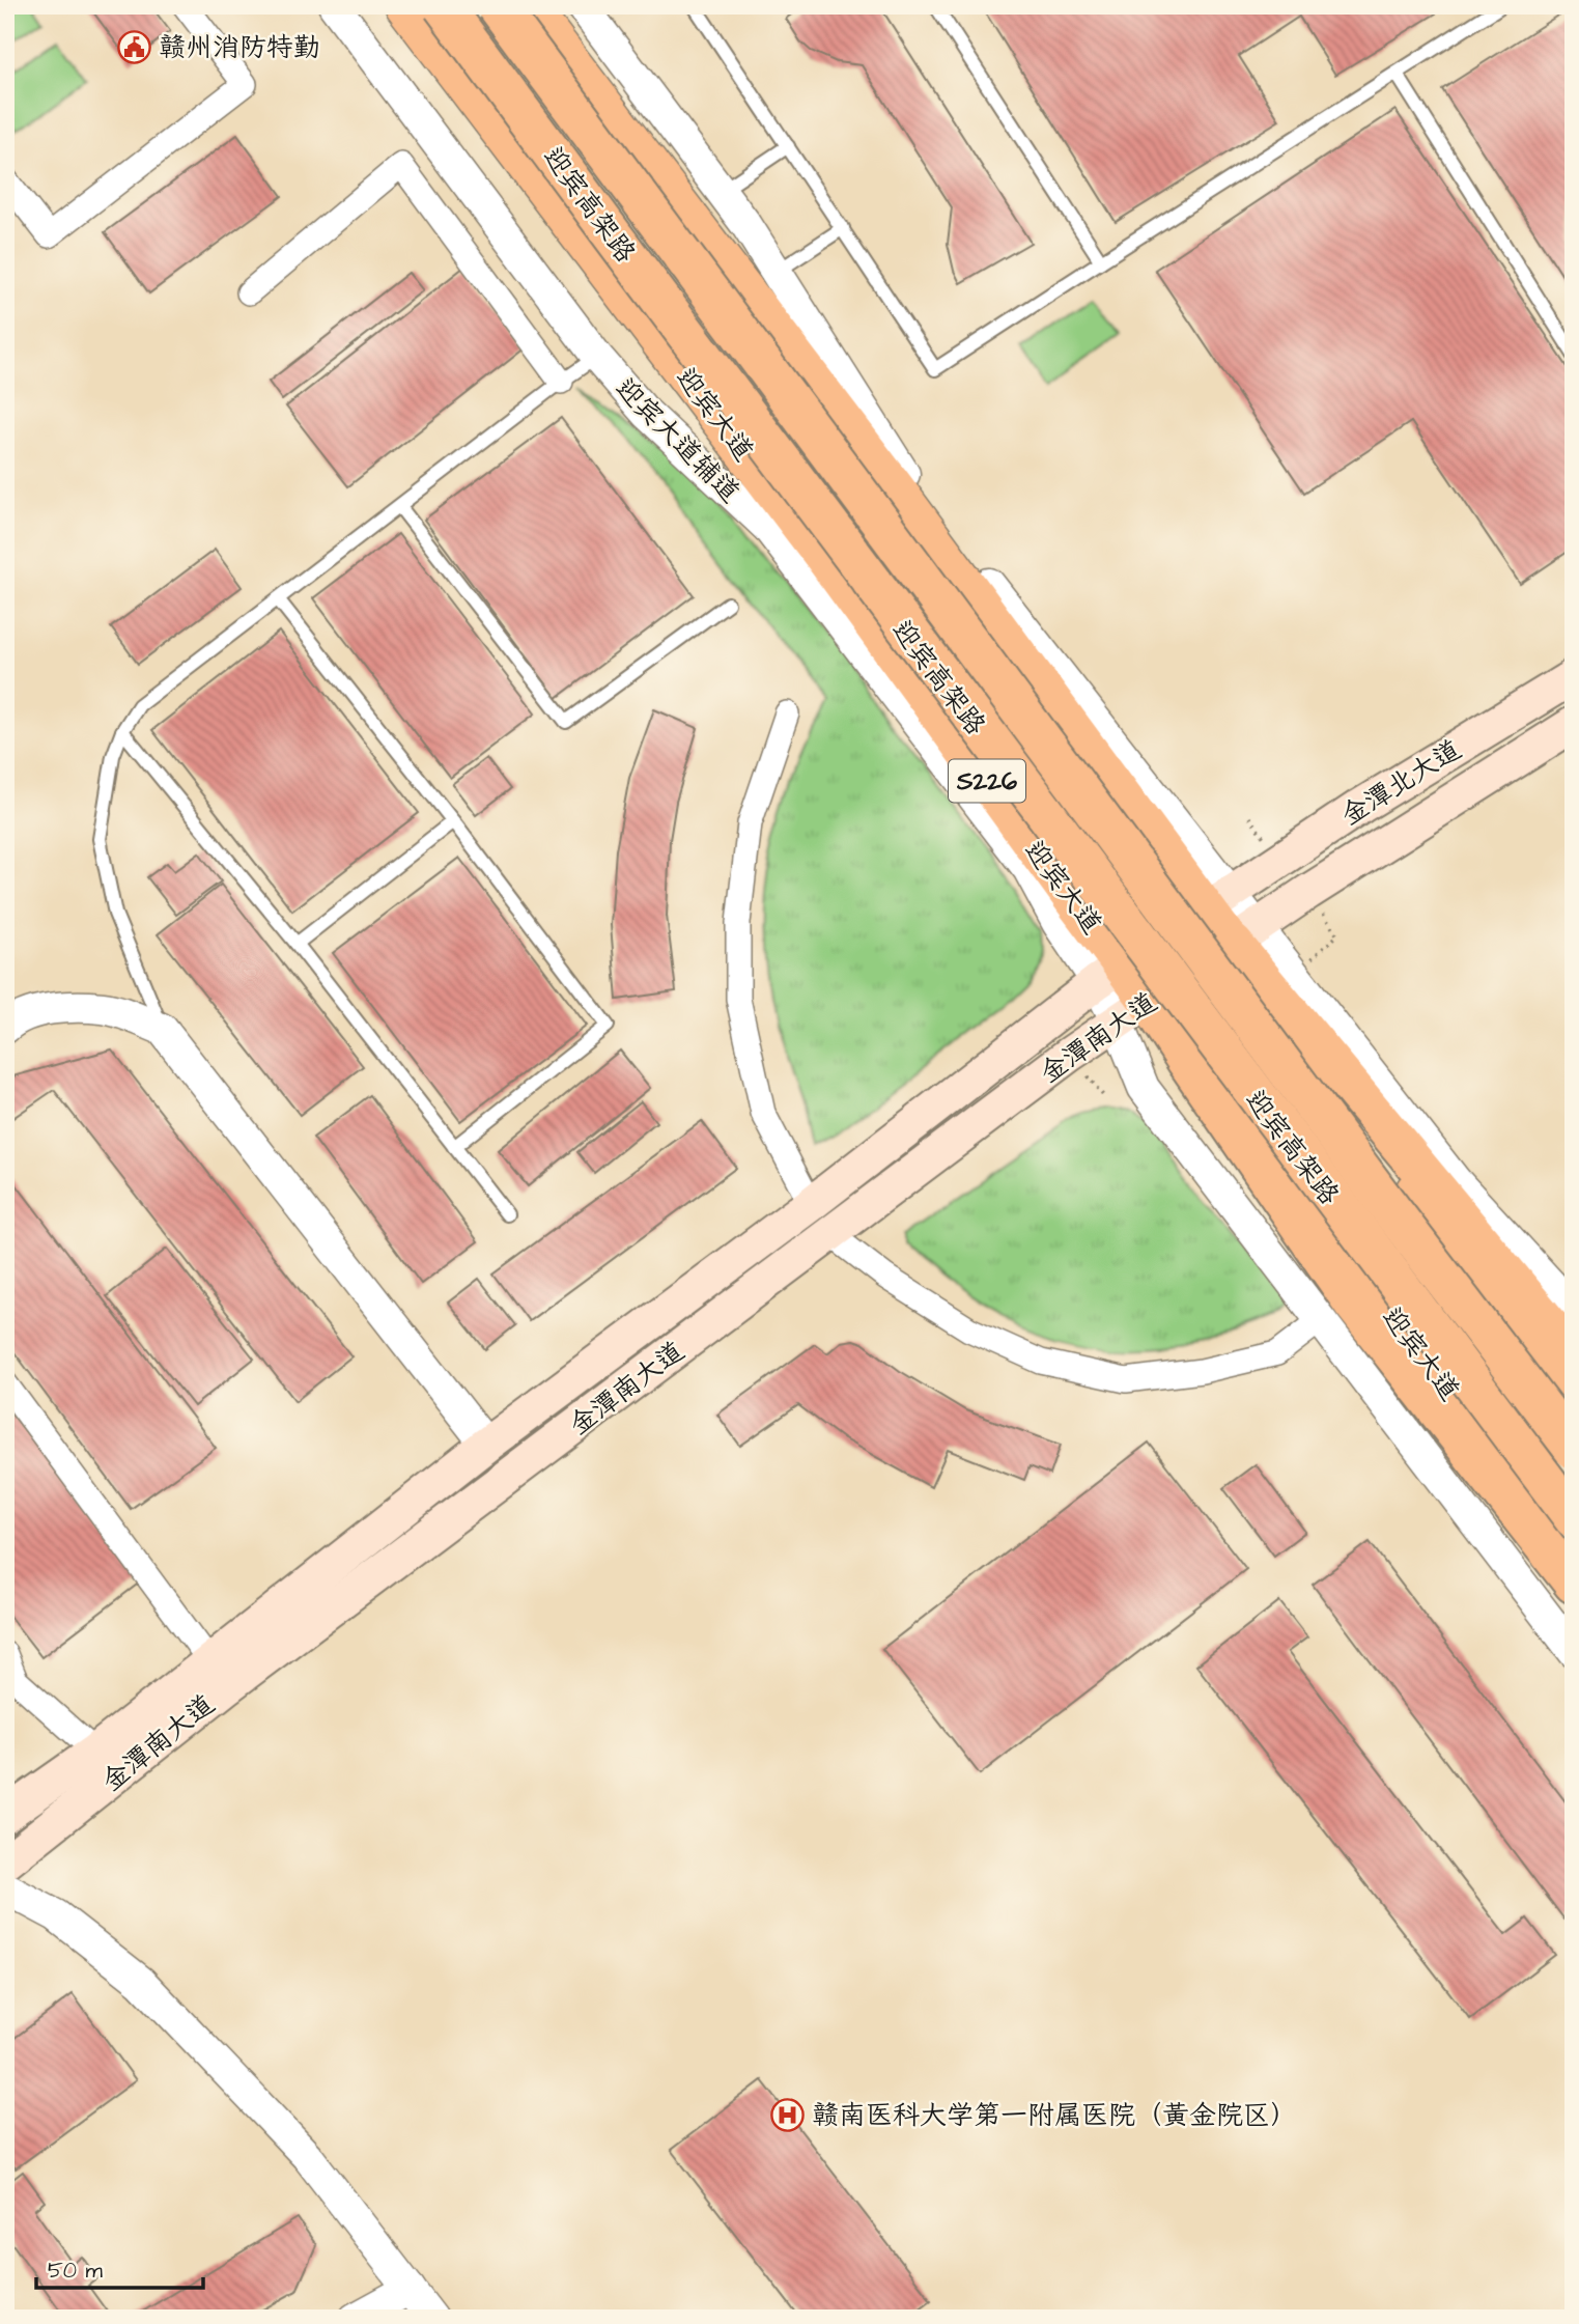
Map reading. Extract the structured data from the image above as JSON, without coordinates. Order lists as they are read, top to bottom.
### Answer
{
  "streets": {
    "highway": ["迎宾高架路"],
    "main road": [
      "迎宾大道",
      "S226",
      "金潭北大道",
      "金潭南大道"
    ],
    "street": ["迎宾大道辅道"]
  },
  "crossings": [
    ["迎宾大道", "迎宾大道辅道"],
    ["迎宾大道", "金潭南大道"],
    ["迎宾大道辅道", "金潭南大道"],
    ["金潭北大道", "金潭南大道"]
  ],
  "places": {
    "public building": ["赣州消防特勤"],
    "hospital": ["赣南医科大学第一附属医院（黄金院区）"]
  },
  "scale_bar": "50 m"
}
